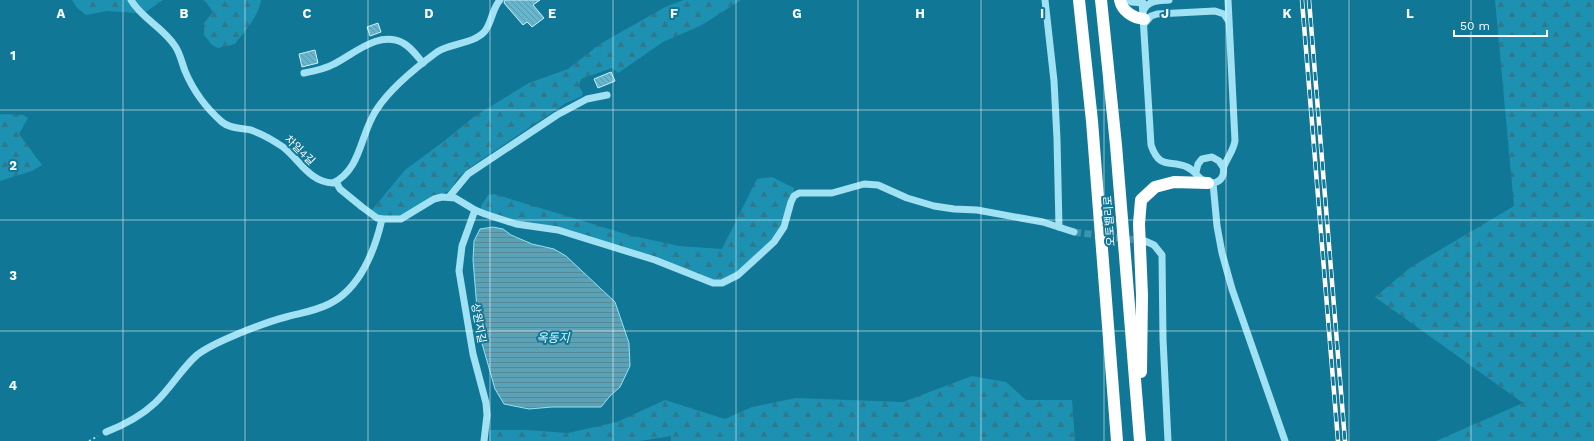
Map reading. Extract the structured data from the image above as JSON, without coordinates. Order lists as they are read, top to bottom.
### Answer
{
  "streets": {
    "highway": ["오토밸리로"],
    "street": ["차일4길", "상원지길"]
  },
  "water": ["옥동지"],
  "scale_bar": "50 m",
  "grid": {
    "columns": [
      "A",
      "B",
      "C",
      "D",
      "E",
      "F",
      "G",
      "H",
      "I",
      "J",
      "K",
      "L"
    ],
    "rows": [
      "1",
      "2",
      "3",
      "4"
    ]
  }
}
